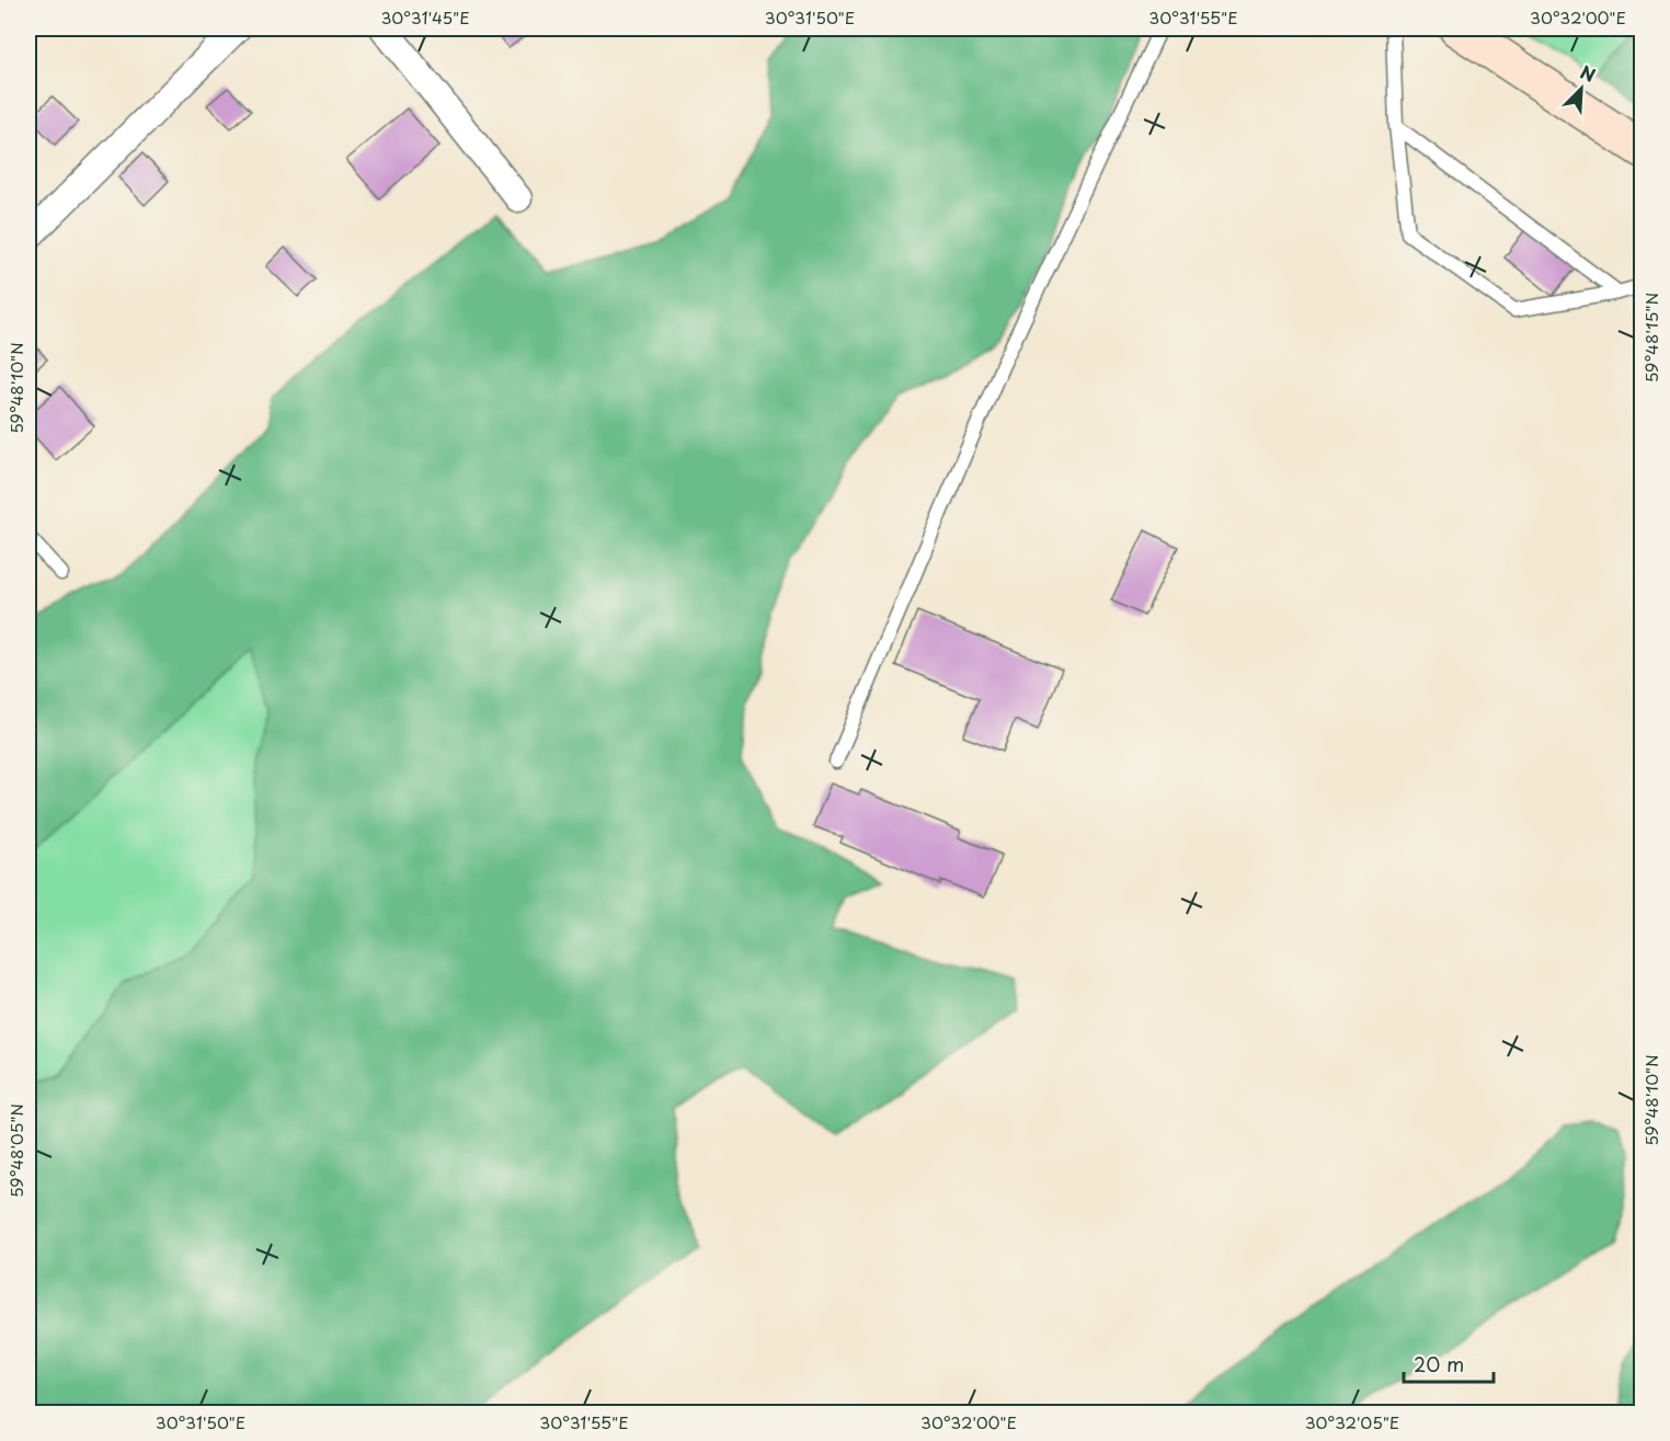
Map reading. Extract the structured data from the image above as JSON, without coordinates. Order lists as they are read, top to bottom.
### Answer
{
  "scale_bar": "20 m",
  "north": "top right",
  "coordinates": [
    "30°31'45\"E",
    "30°31'50\"E",
    "30°31'55\"E",
    "30°32'00\"E",
    "59°48'15\"N",
    "59°48'10\"N",
    "59°48'05\"N",
    "30°32'05\"E"
  ]
}
